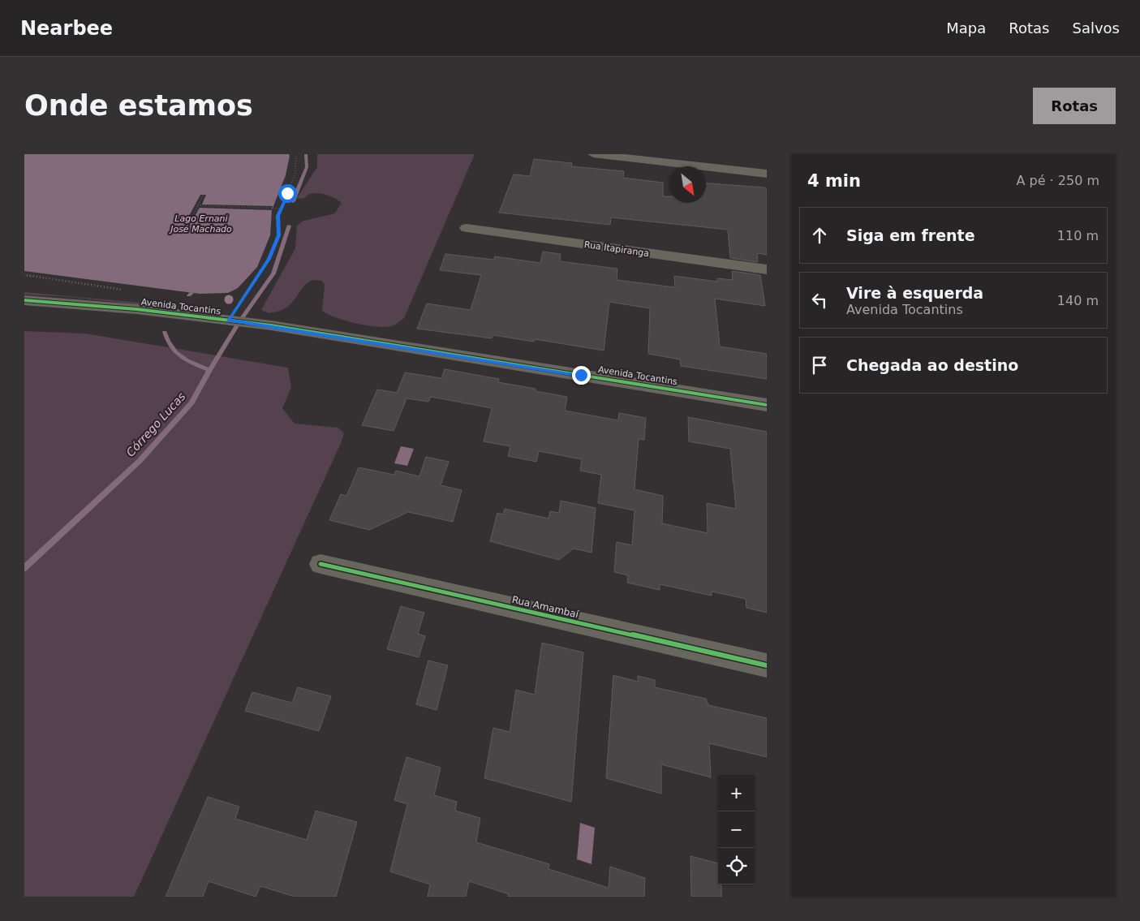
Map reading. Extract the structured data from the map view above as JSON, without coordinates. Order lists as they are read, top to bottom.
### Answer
{
  "streets": {
    "street": ["Rua Itapiranga", "Avenida Tocantins", "Rua Amambaí"]
  },
  "water": ["Lago Ernani José Machado", "Córrego Lucas"],
  "north": "bottom right",
  "page": {
    "header": "Nearbee",
    "nav": ["Mapa", "Rotas", "Salvos"],
    "buttons": "Rotas",
    "title": "Onde estamos",
    "heading": ["4 min", "A pé · 250 m"],
    "list": [
      ["Siga em frente", "110 m"],
      ["Vire à esquerda", "Avenida Tocantins", "140 m"],
      "Chegada ao destino"
    ],
    "map_buttons": ["+", "−"]
  }
}
